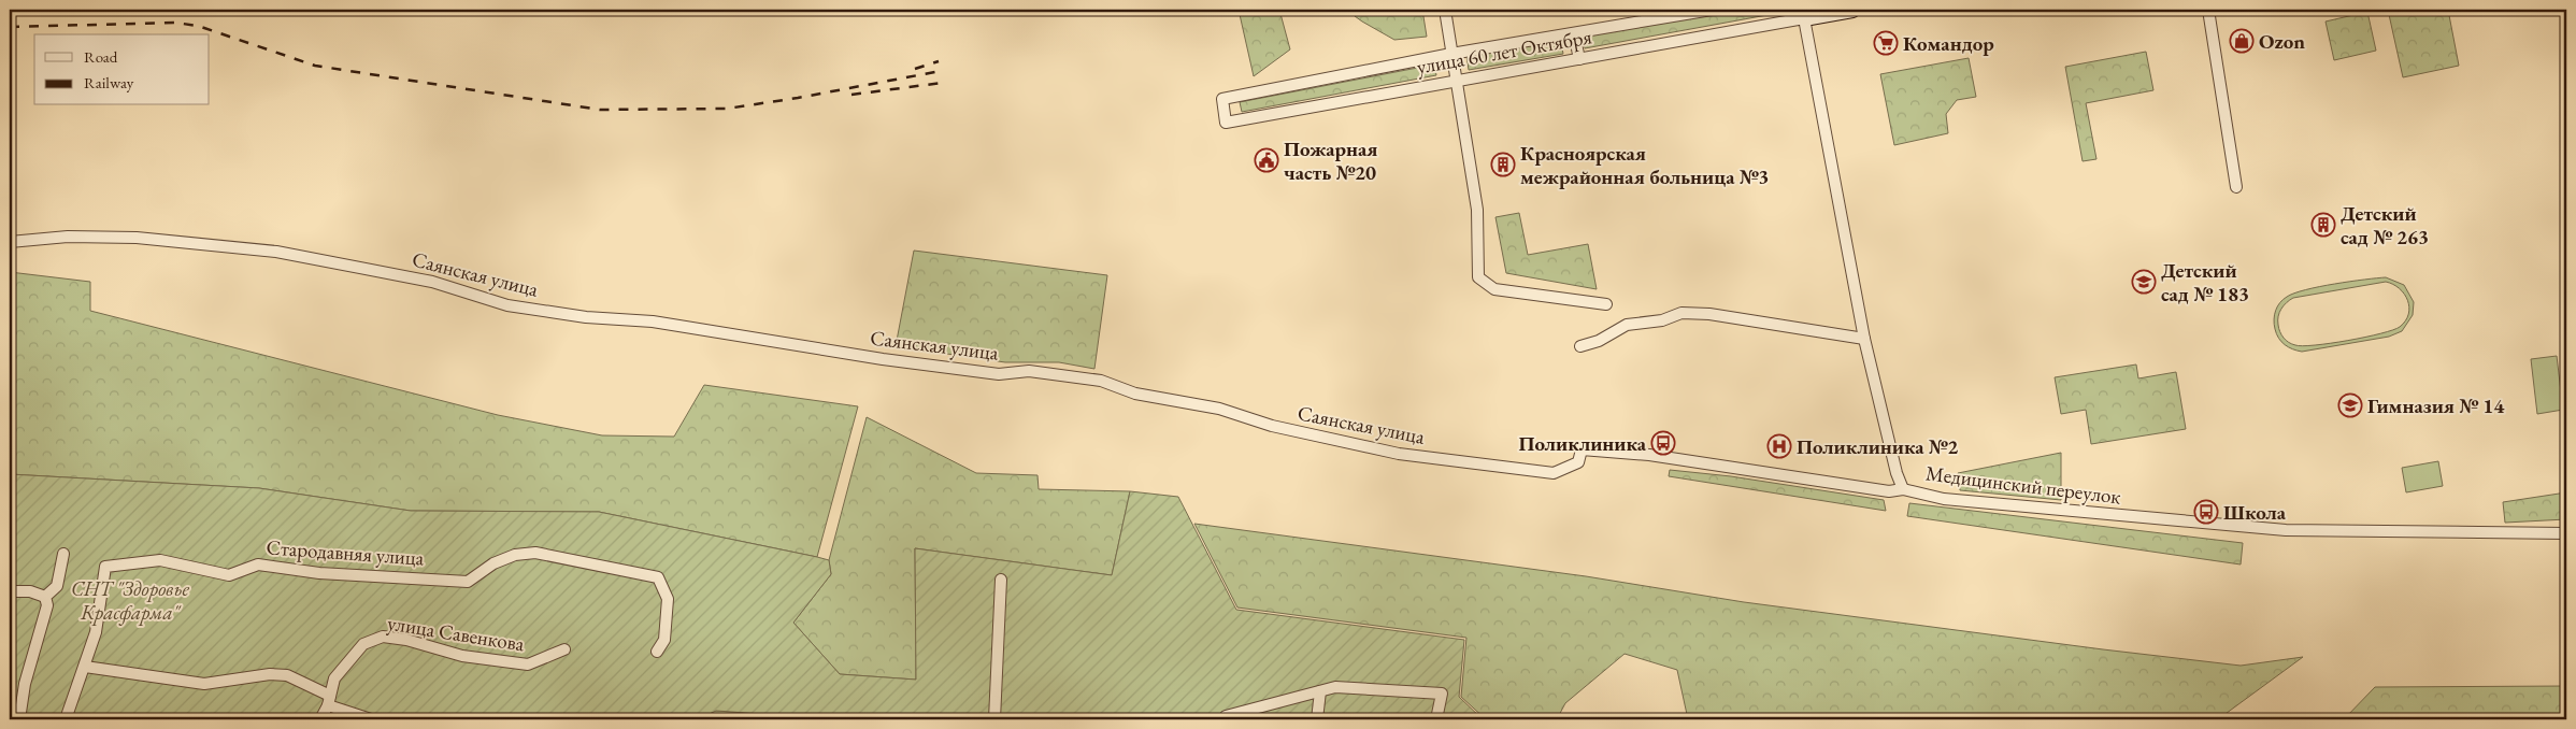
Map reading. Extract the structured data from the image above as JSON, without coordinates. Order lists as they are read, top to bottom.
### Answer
{
  "streets": {
    "main road": ["улица 60 лет Октября"],
    "street": [
      "Саянская улица",
      "Медицинский переулок",
      "Стародавняя улица",
      "улица Савенкова"
    ]
  },
  "crossings": [
    ["улица 60 лет Октября", "Медицинский переулок"],
    ["Саянская улица", "Медицинский переулок"]
  ],
  "parks": ["СНТ \"Здоровье Красфарма\""],
  "places": {
    "shop": ["Ozon"],
    "supermarket": ["Командор"],
    "public building": ["Пожарная часть №20"],
    "building": ["Красноярская межрайонная больница №3", "Детский сад № 263"],
    "school or university": ["Детский сад № 183", "Гимназия № 14"],
    "bus stop": ["Поликлиника", "Школа"],
    "hospital": ["Поликлиника №2"]
  },
  "legend": ["Road", "Railway"]
}
